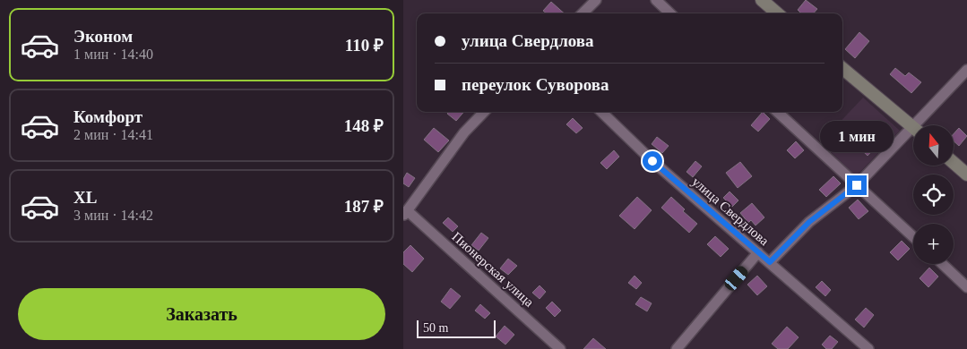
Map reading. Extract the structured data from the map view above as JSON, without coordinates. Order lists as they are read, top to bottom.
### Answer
{
  "streets": {
    "street": ["улица Свердлова", "Пионерская улица"]
  },
  "scale_bar": "50 m",
  "north": "top",
  "page": {
    "list": [
      {
        "name": "Эконом",
        "note": "1 мин · 14:40",
        "value": "110 ₽"
      },
      {
        "name": "Комфорт",
        "note": "2 мин · 14:41",
        "value": "148 ₽"
      },
      {
        "name": "XL",
        "note": "3 мин · 14:42",
        "value": "187 ₽"
      }
    ],
    "banner": ["улица Свердлова", "переулок Суворова"],
    "bubble": "1 мин",
    "map_buttons": "+",
    "buttons": "Заказать",
    "scale": "50 m"
  }
}
